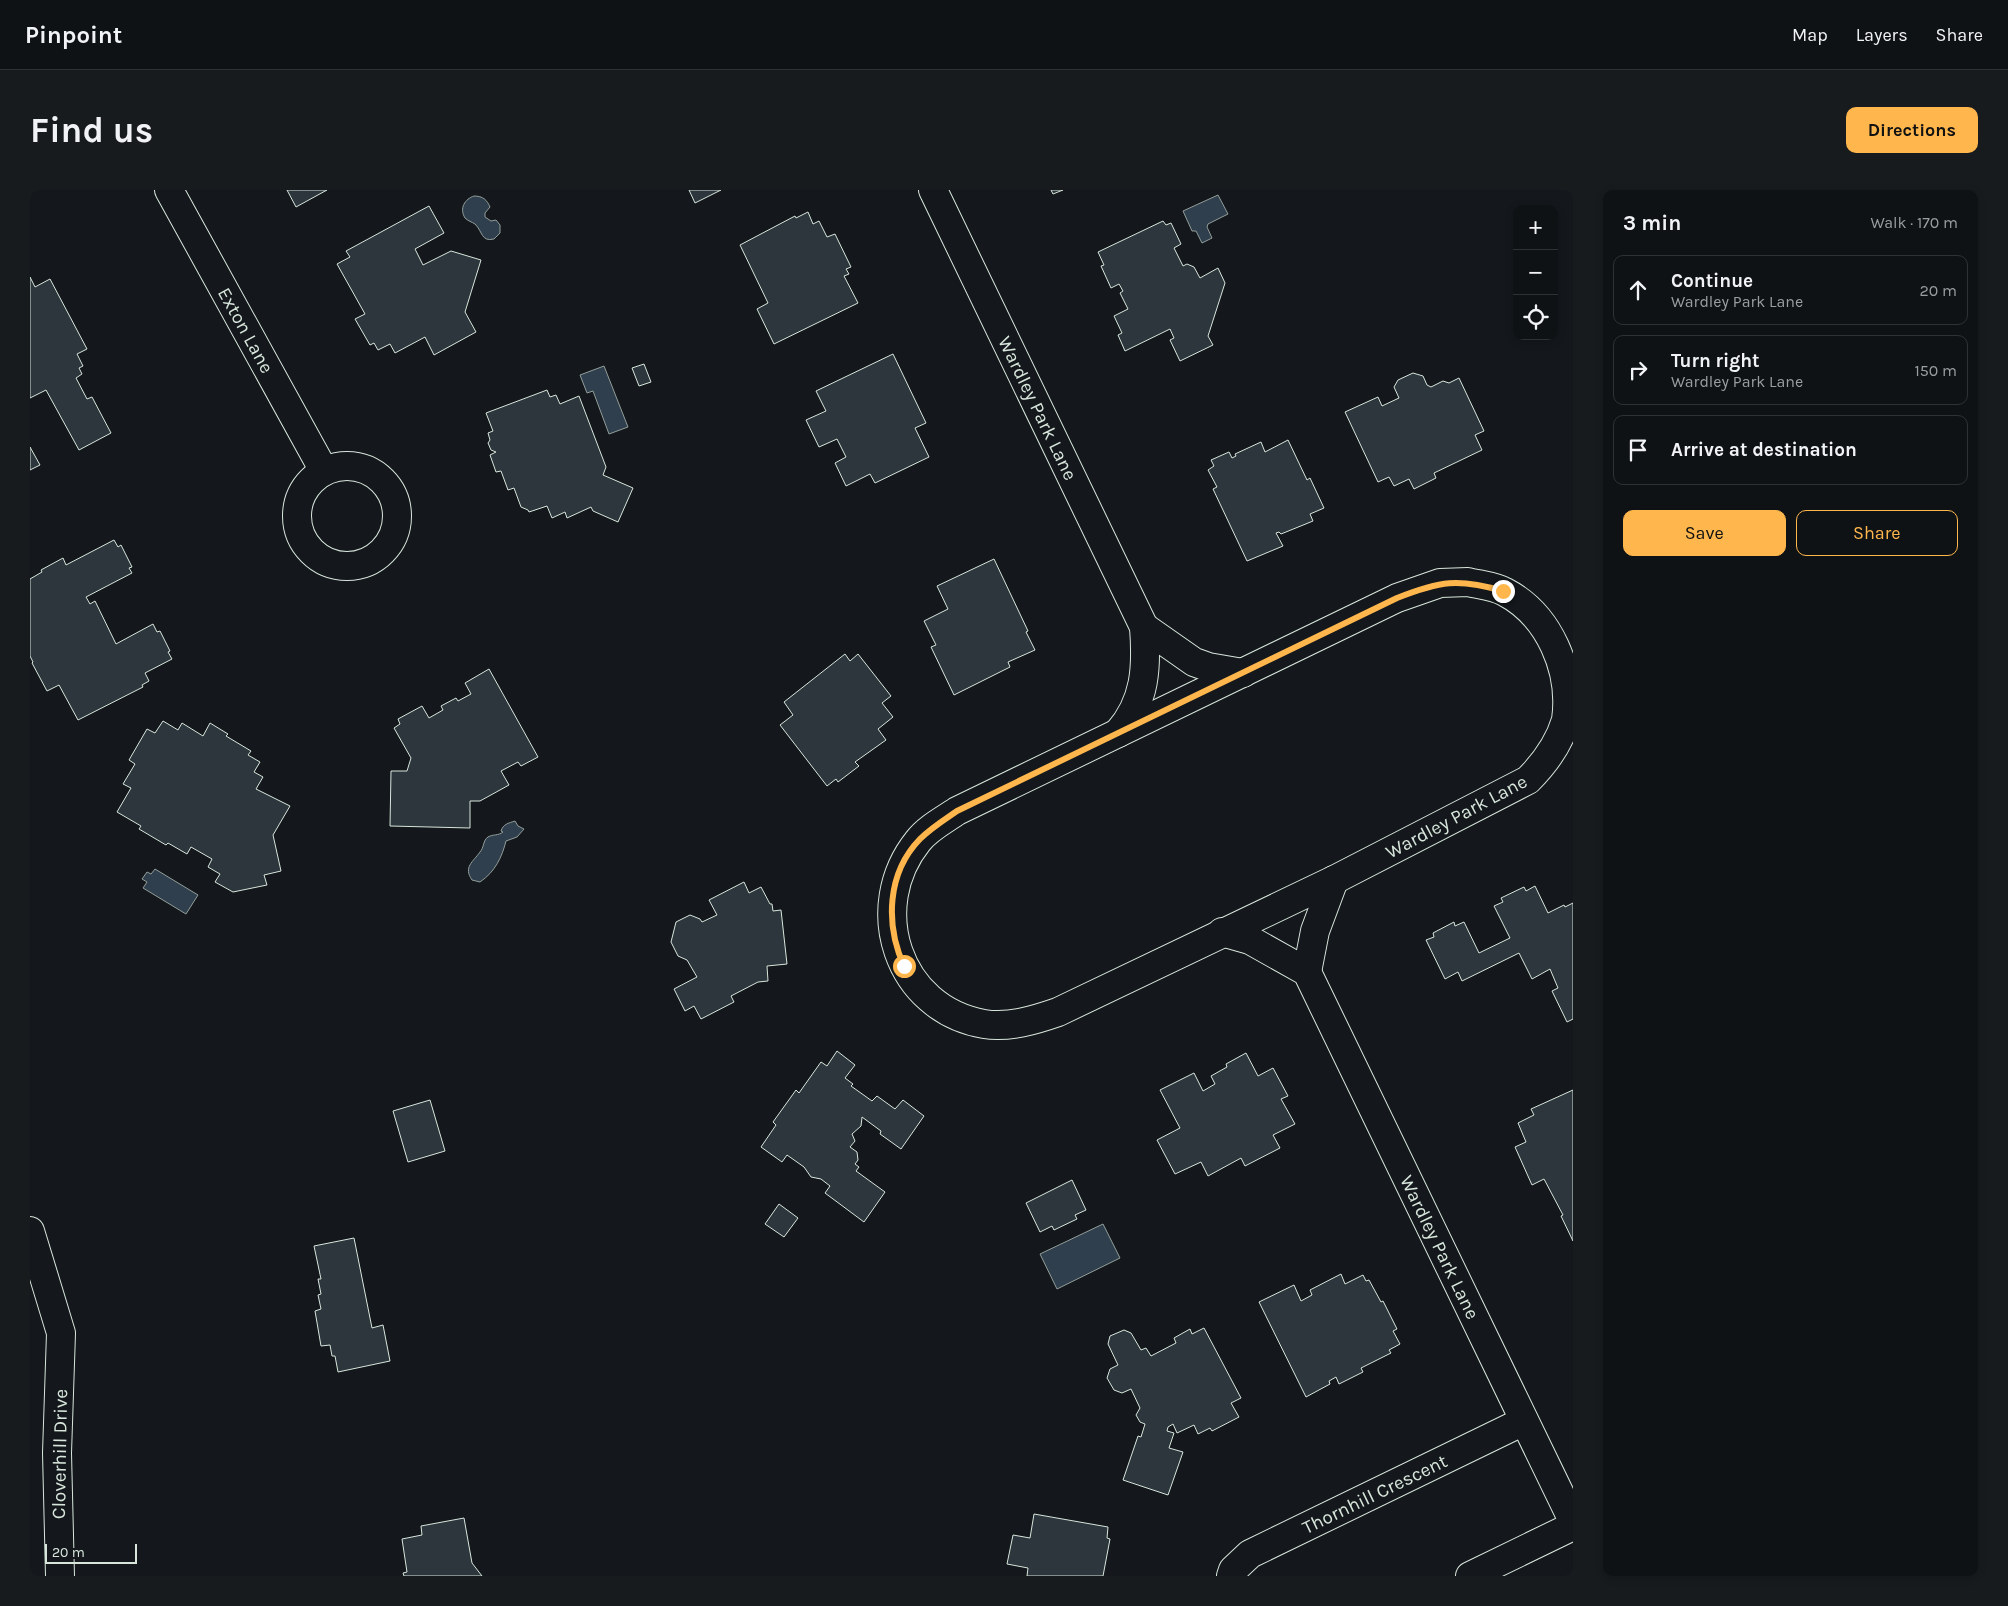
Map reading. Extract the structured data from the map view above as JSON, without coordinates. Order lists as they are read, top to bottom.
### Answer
{
  "streets": {
    "street": [
      "Exton Lane",
      "Wardley Park Lane",
      "Cloverhill Drive",
      "Thornhill Crescent"
    ]
  },
  "crossings": [
    ["Wardley Park Lane", "Thornhill Crescent"]
  ],
  "scale_bar": "20 m",
  "page": {
    "header": "Pinpoint",
    "nav": ["Map", "Layers", "Share"],
    "buttons": [
      "Directions",
      ["Save", "Share"]
    ],
    "title": "Find us",
    "heading": ["3 min", "Walk · 170 m"],
    "map_buttons": ["+", "−"],
    "list": [
      ["Continue", "Wardley Park Lane", "20 m"],
      ["Turn right", "Wardley Park Lane", "150 m"],
      "Arrive at destination"
    ],
    "scale": "20 m"
  }
}
